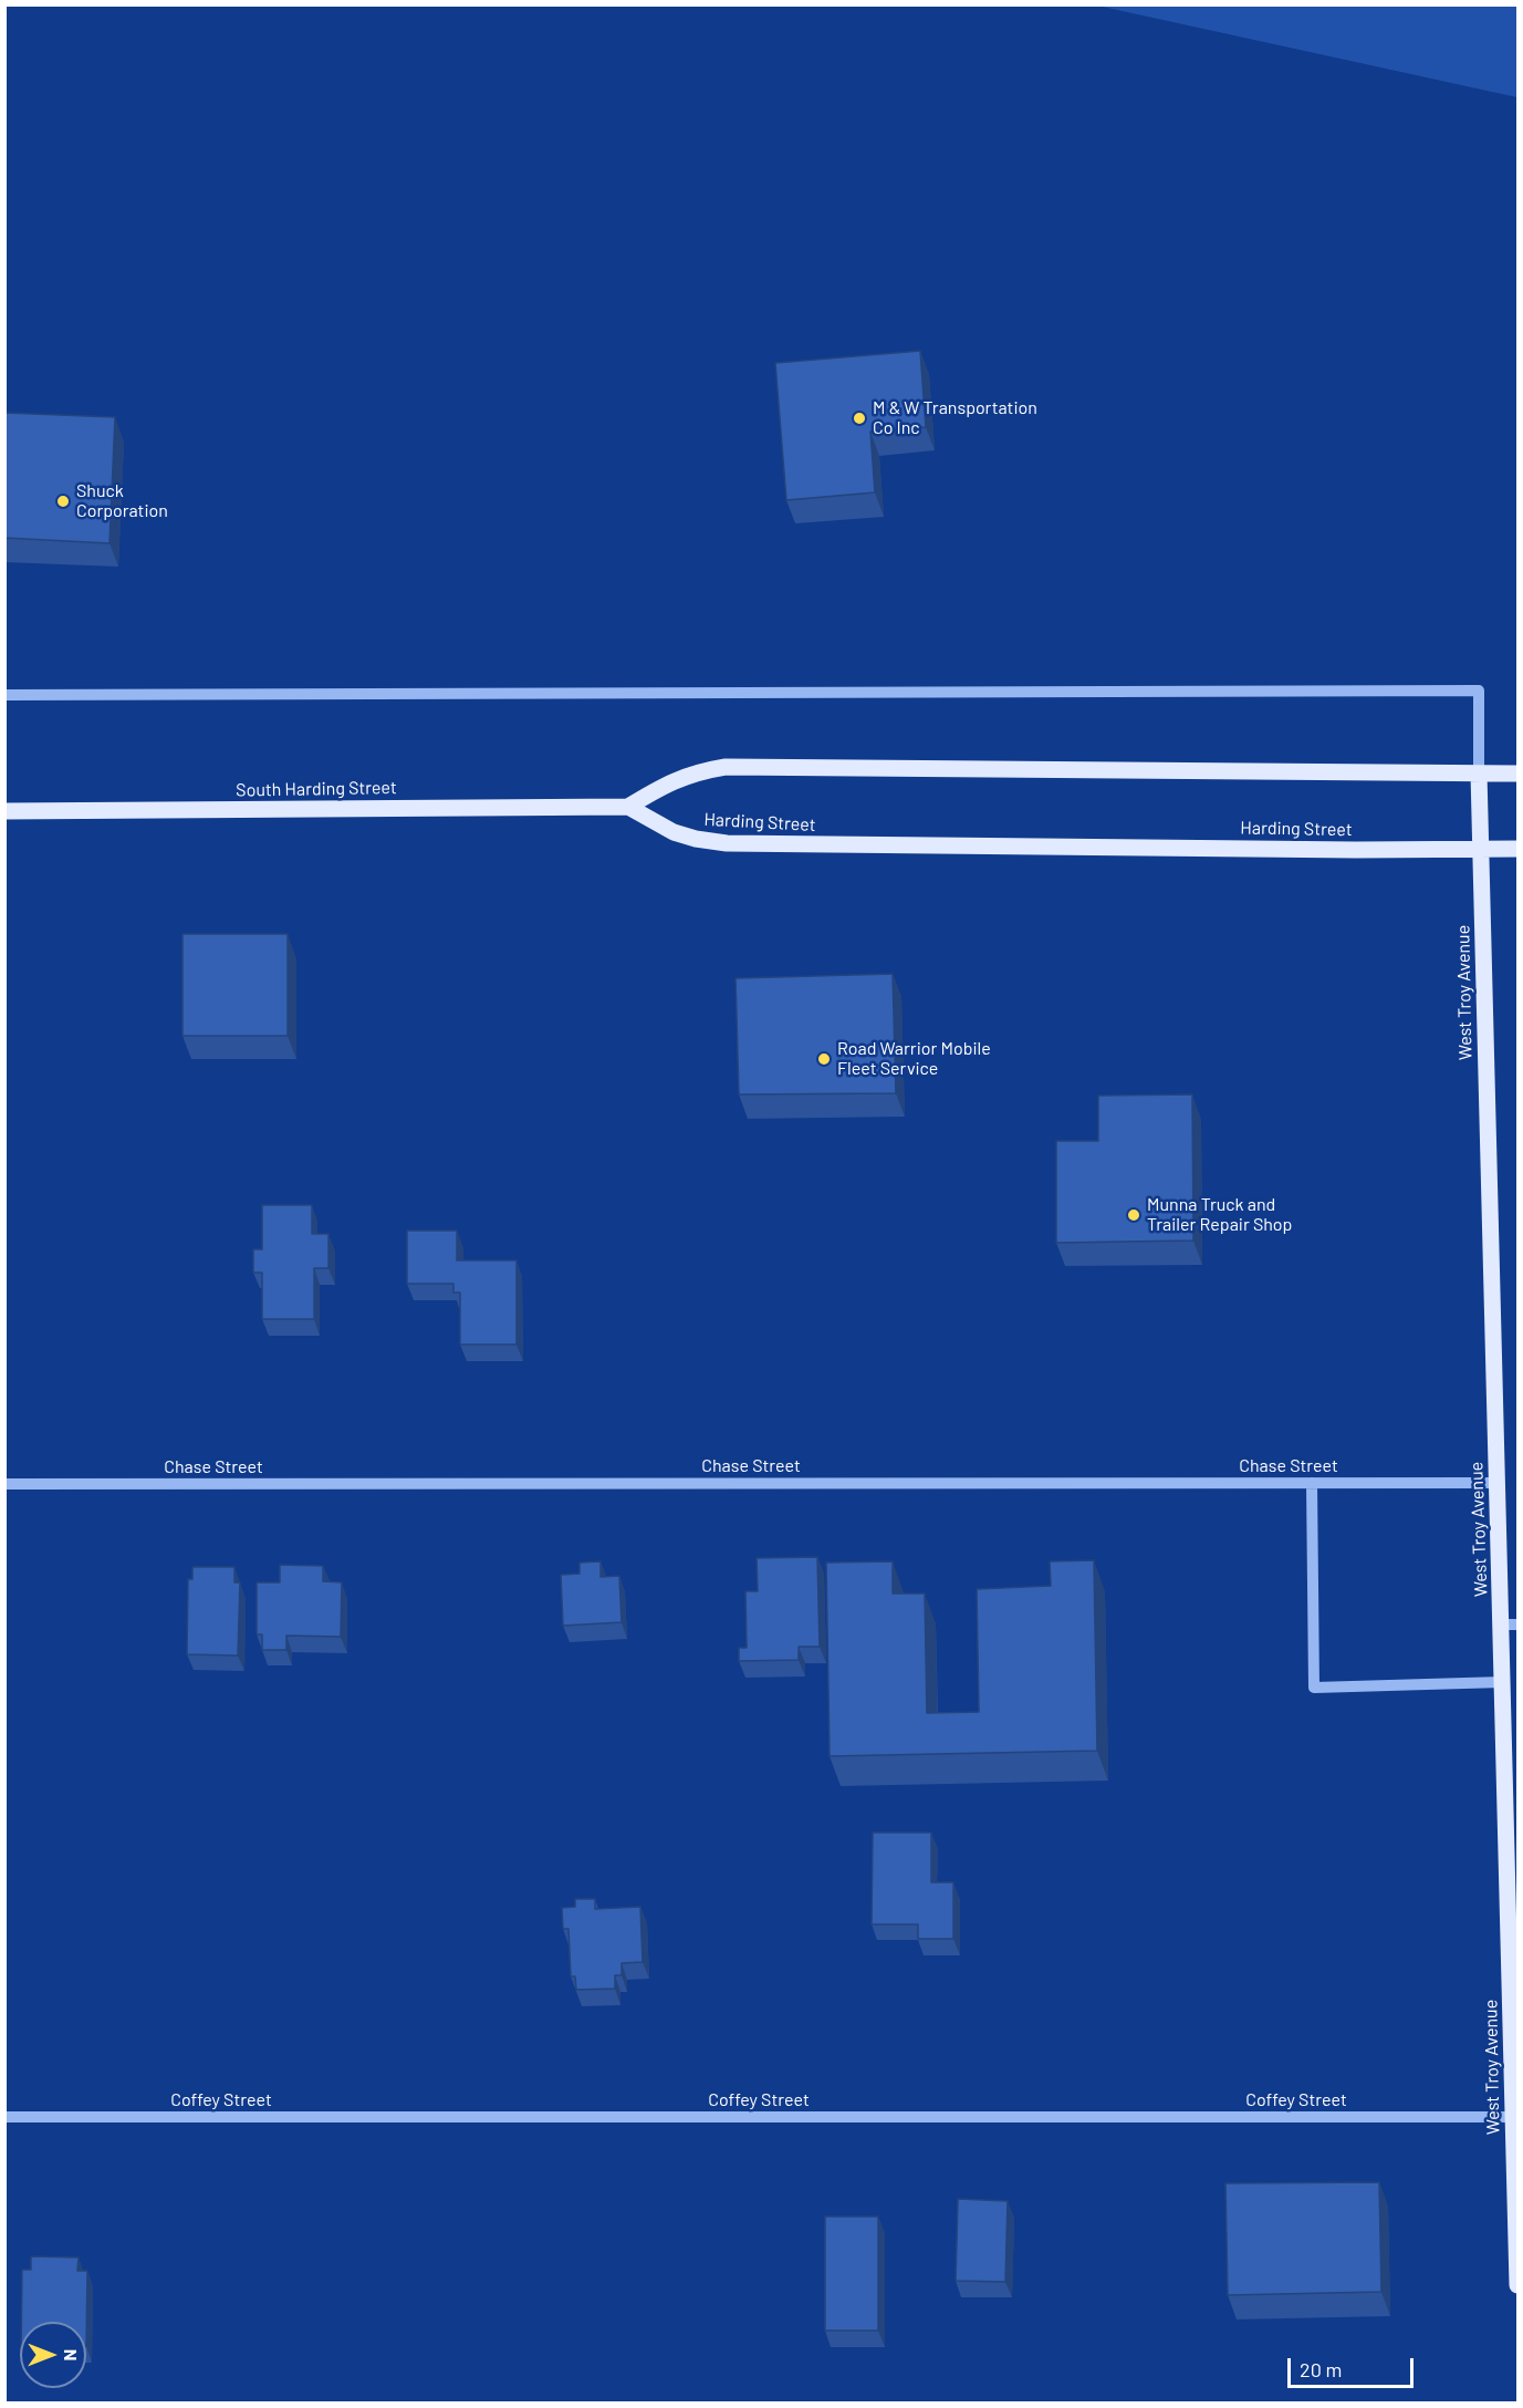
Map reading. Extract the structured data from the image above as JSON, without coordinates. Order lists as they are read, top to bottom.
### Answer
{
  "streets": {
    "main road": ["South Harding Street", "Harding Street", "West Troy Avenue"],
    "street": ["Chase Street", "Coffey Street"]
  },
  "crossings": [
    ["South Harding Street", "Harding Street"],
    ["Harding Street", "West Troy Avenue"],
    ["West Troy Avenue", "Chase Street"],
    ["West Troy Avenue", "Coffey Street"]
  ],
  "places": [
    "M & W Transportation Co Inc",
    "Shuck Corporation",
    "Road Warrior Mobile Fleet Service",
    "Munna Truck and Trailer Repair Shop"
  ],
  "scale_bar": "20 m",
  "north": "right"
}
